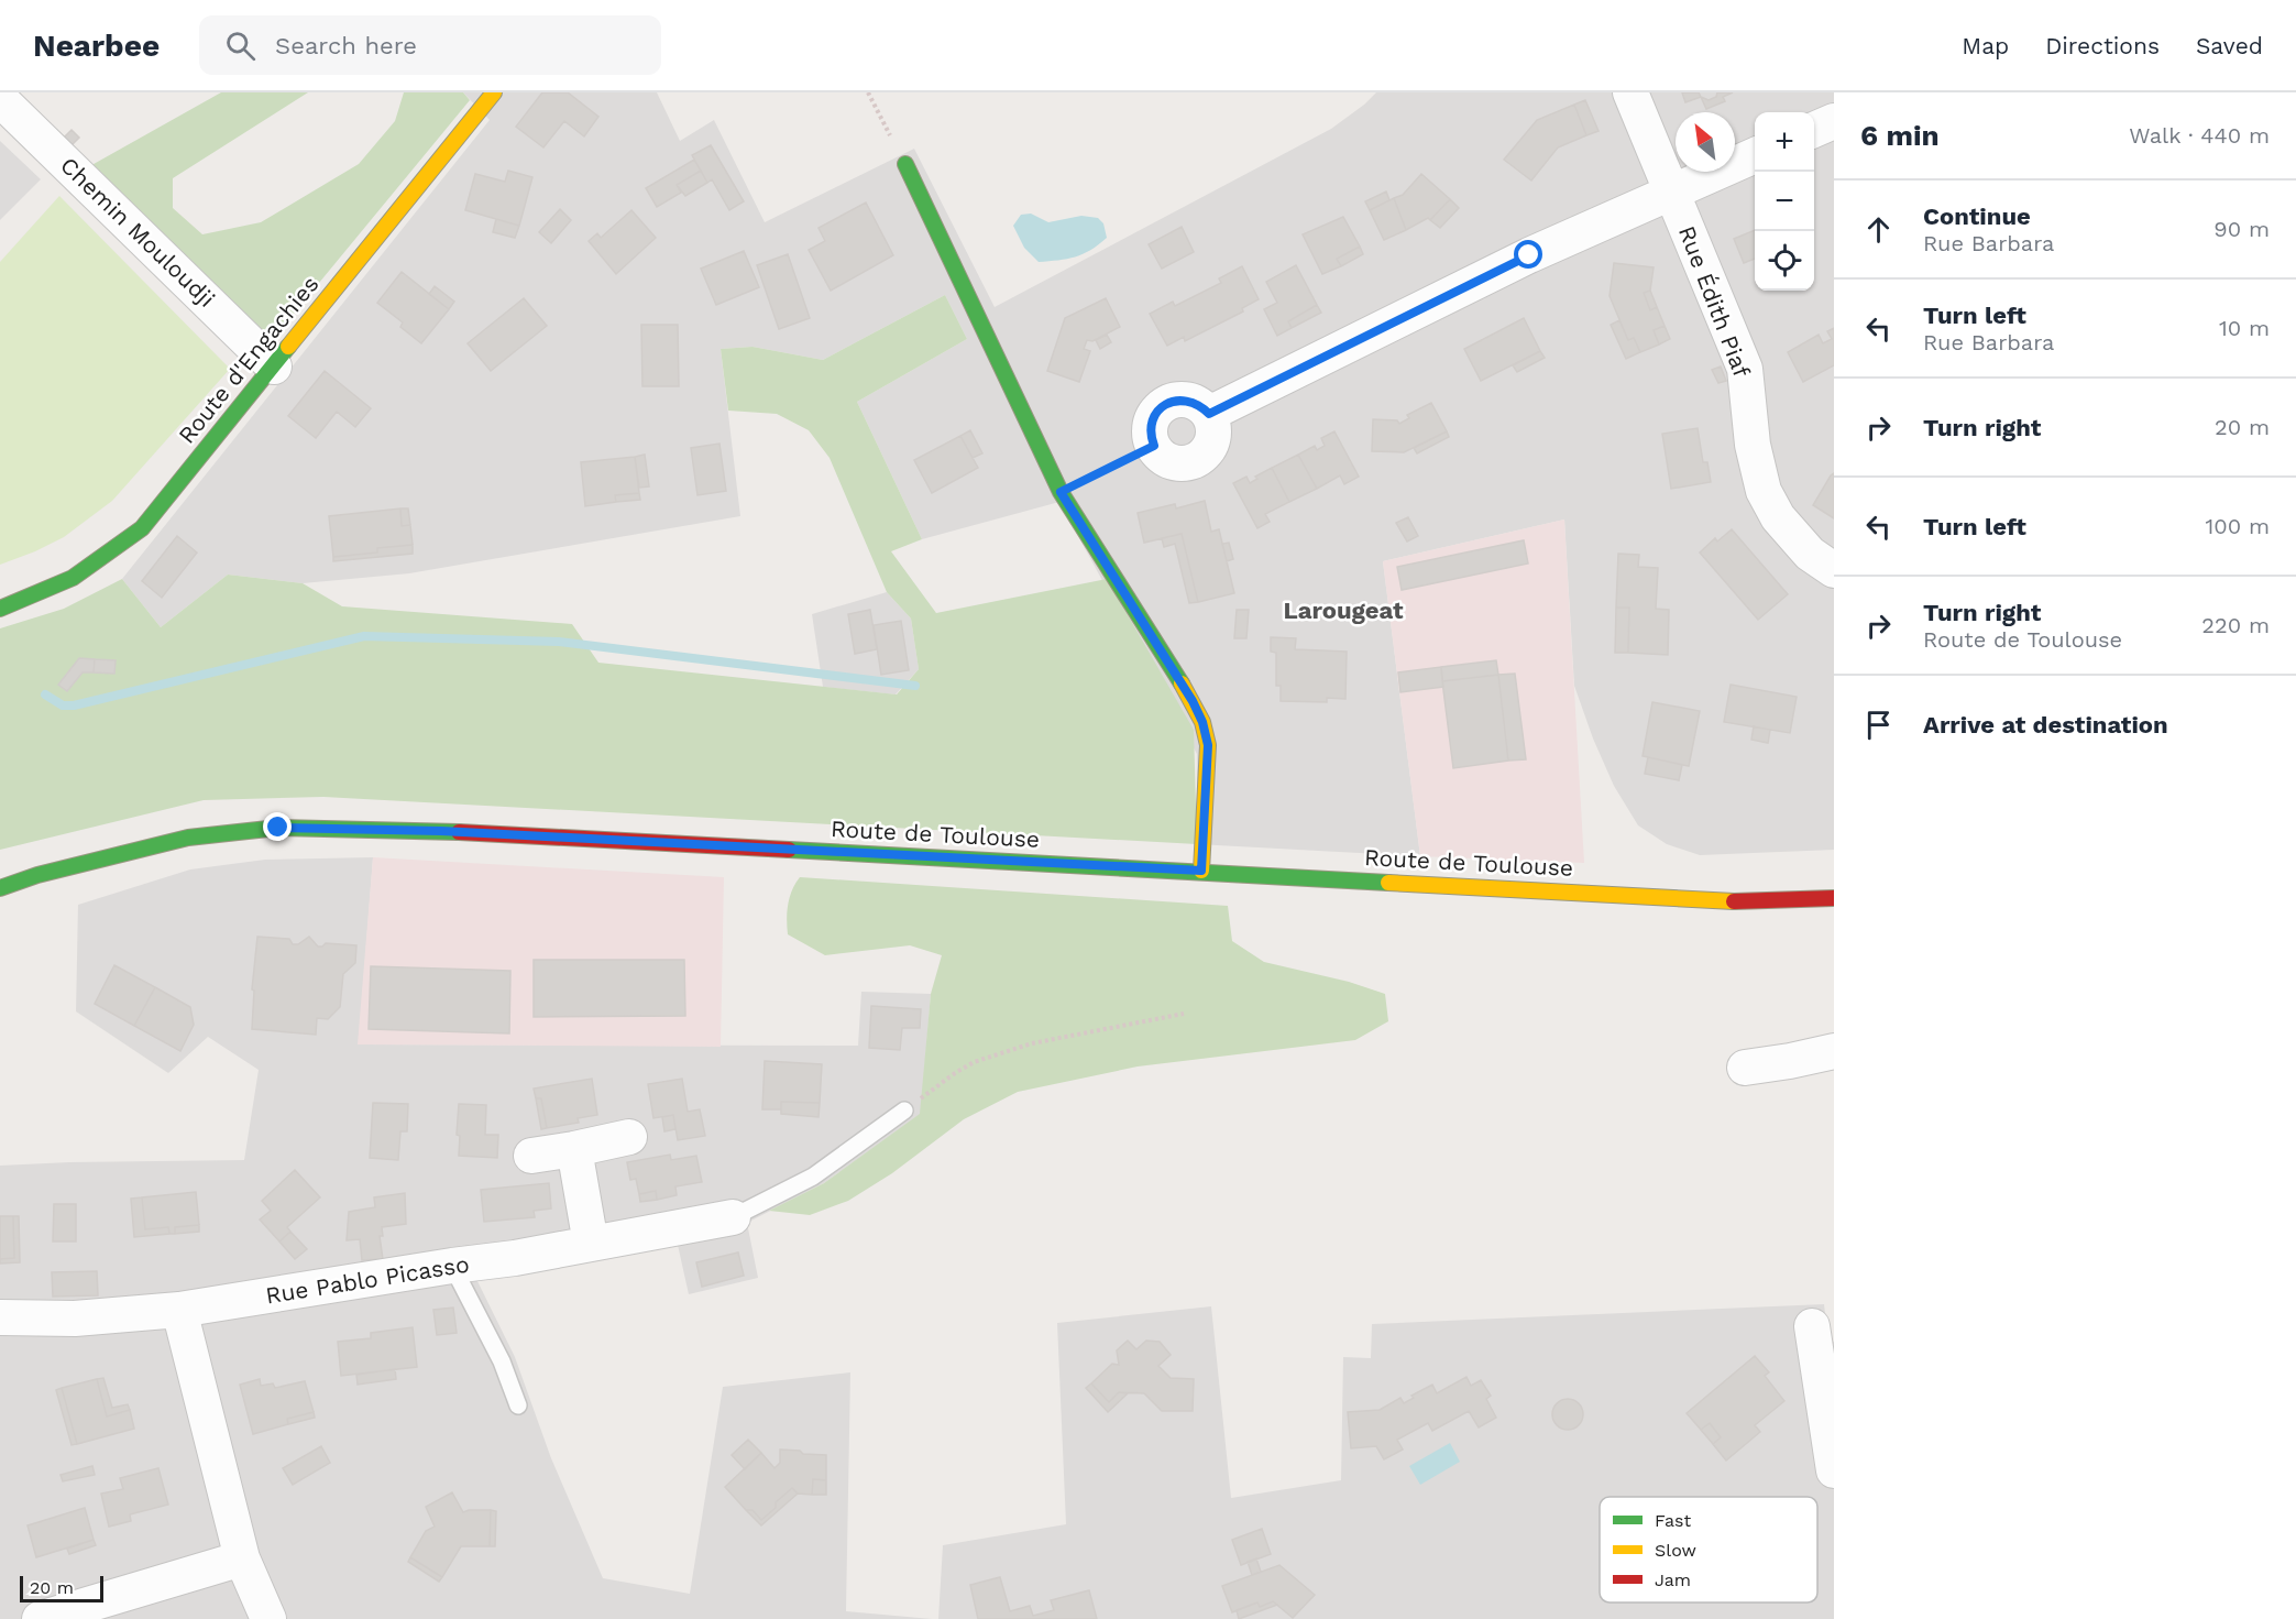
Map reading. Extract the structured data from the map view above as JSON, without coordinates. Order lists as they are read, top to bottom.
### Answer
{
  "streets": {
    "main road": ["Route d'Engachies", "Route de Toulouse"],
    "street": ["Chemin Mouloudji", "Rue Édith Piaf", "Rue Pablo Picasso"]
  },
  "crossings": [
    ["Chemin Mouloudji", "Route d'Engachies"]
  ],
  "districts": ["Larougeat"],
  "legend": ["Fast", "Slow", "Jam"],
  "scale_bar": "20 m",
  "north": "top left",
  "page": {
    "header": "Nearbee",
    "search": "Search here",
    "nav": ["Map", "Directions", "Saved"],
    "heading": ["6 min", "Walk · 440 m"],
    "map_buttons": ["+", "−"],
    "list": [
      ["Continue", "Rue Barbara", "90 m"],
      ["Turn left", "Rue Barbara", "10 m"],
      ["Turn right", "20 m"],
      ["Turn left", "100 m"],
      ["Turn right", "Route de Toulouse", "220 m"],
      "Arrive at destination"
    ],
    "scale": "20 m"
  }
}
